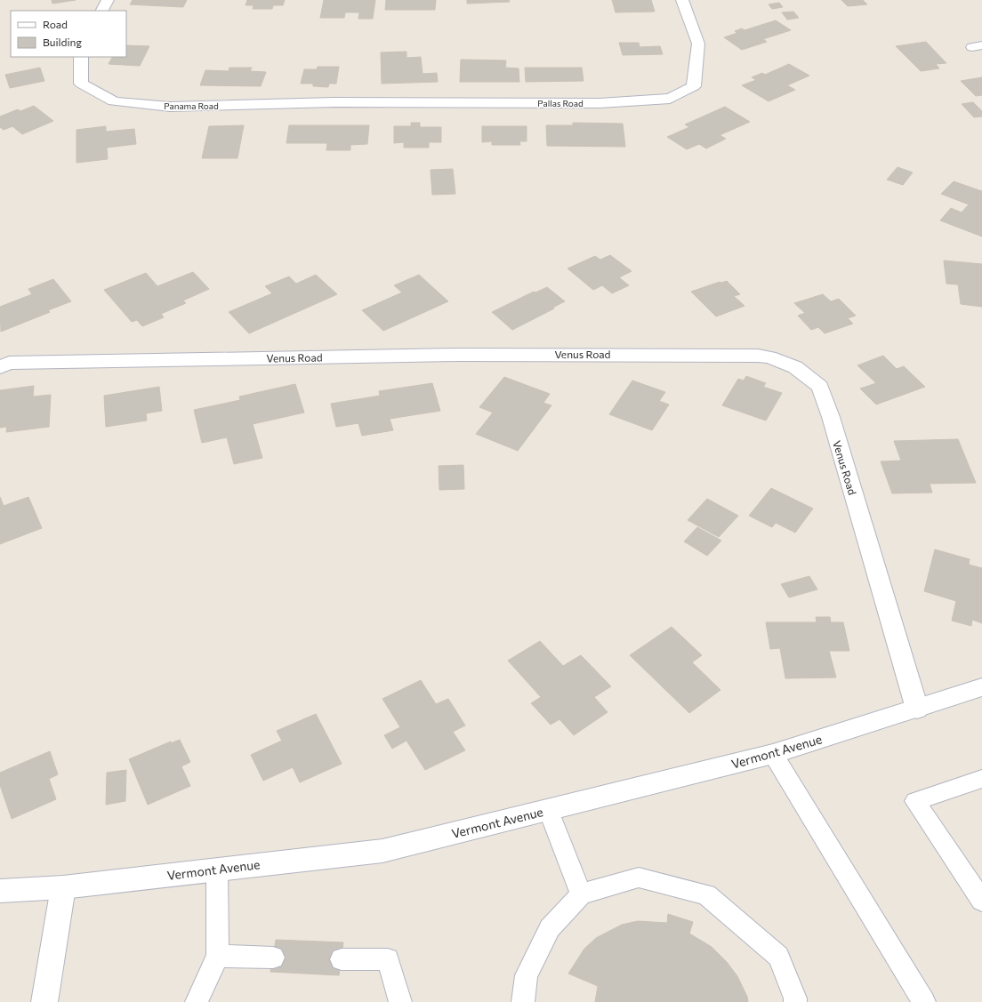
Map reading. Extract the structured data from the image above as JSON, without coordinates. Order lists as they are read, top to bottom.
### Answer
{
  "streets": {
    "street": [
      "Pallas Road",
      "Panama Road",
      "Venus Road",
      "Vermont Avenue"
    ]
  },
  "crossings": [
    ["Pallas Road", "Panama Road"],
    ["Venus Road", "Vermont Avenue"]
  ],
  "legend": ["Road", "Building"]
}
